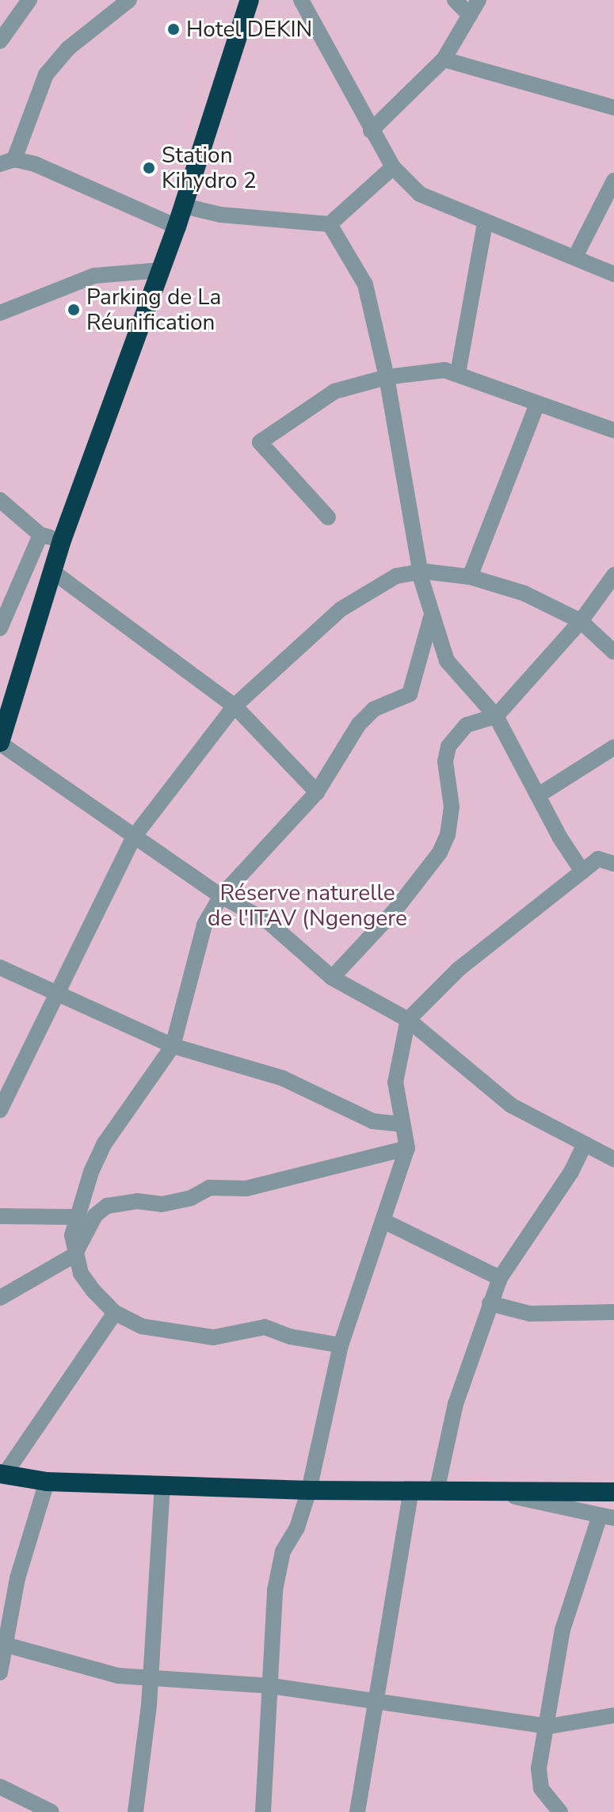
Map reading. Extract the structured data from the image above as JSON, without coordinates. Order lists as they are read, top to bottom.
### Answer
{
  "parks": ["Réserve naturelle de l'ITAV (Ngengere"],
  "places": ["Hotel DEKIN", "Station Kihydro 2", "Parking de La Réunification"]
}
